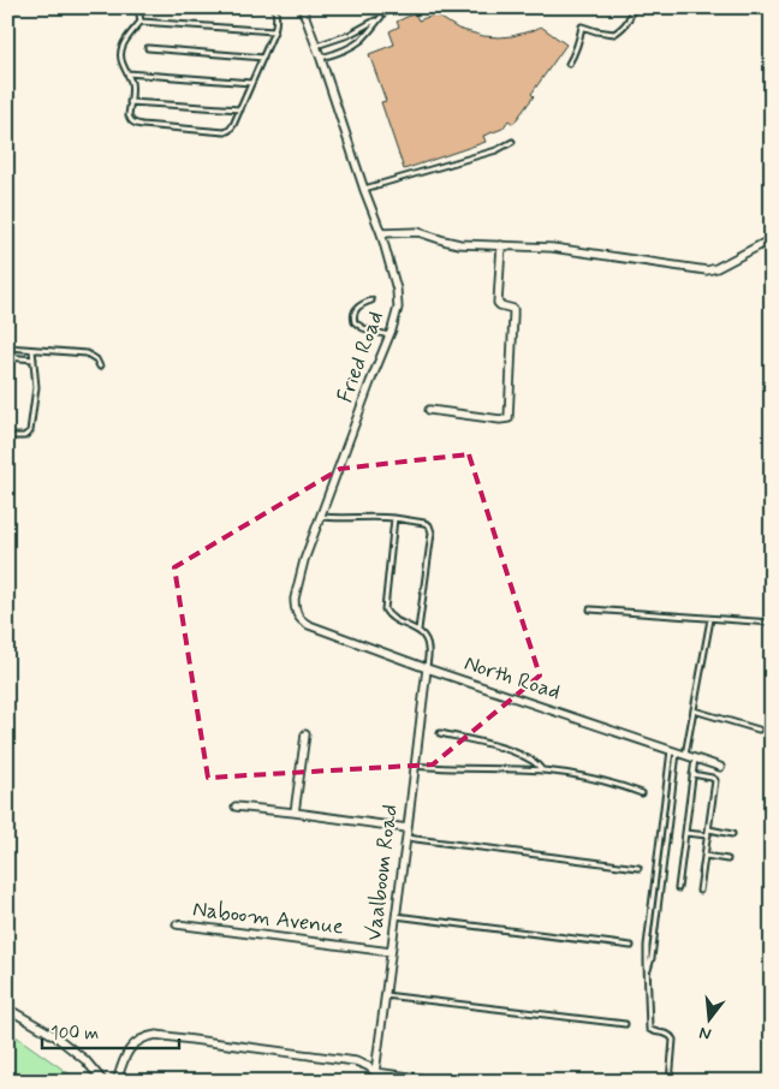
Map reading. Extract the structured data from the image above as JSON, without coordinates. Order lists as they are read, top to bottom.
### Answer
{
  "streets": {
    "street": [
      "Fried Road",
      "North Road",
      "Vaalboom Road",
      "Naboom Avenue"
    ]
  },
  "crossings": [
    ["Fried Road", "North Road"],
    ["North Road", "Vaalboom Road"],
    ["Vaalboom Road", "Naboom Avenue"]
  ],
  "scale_bar": "100 m",
  "north": "bottom"
}
